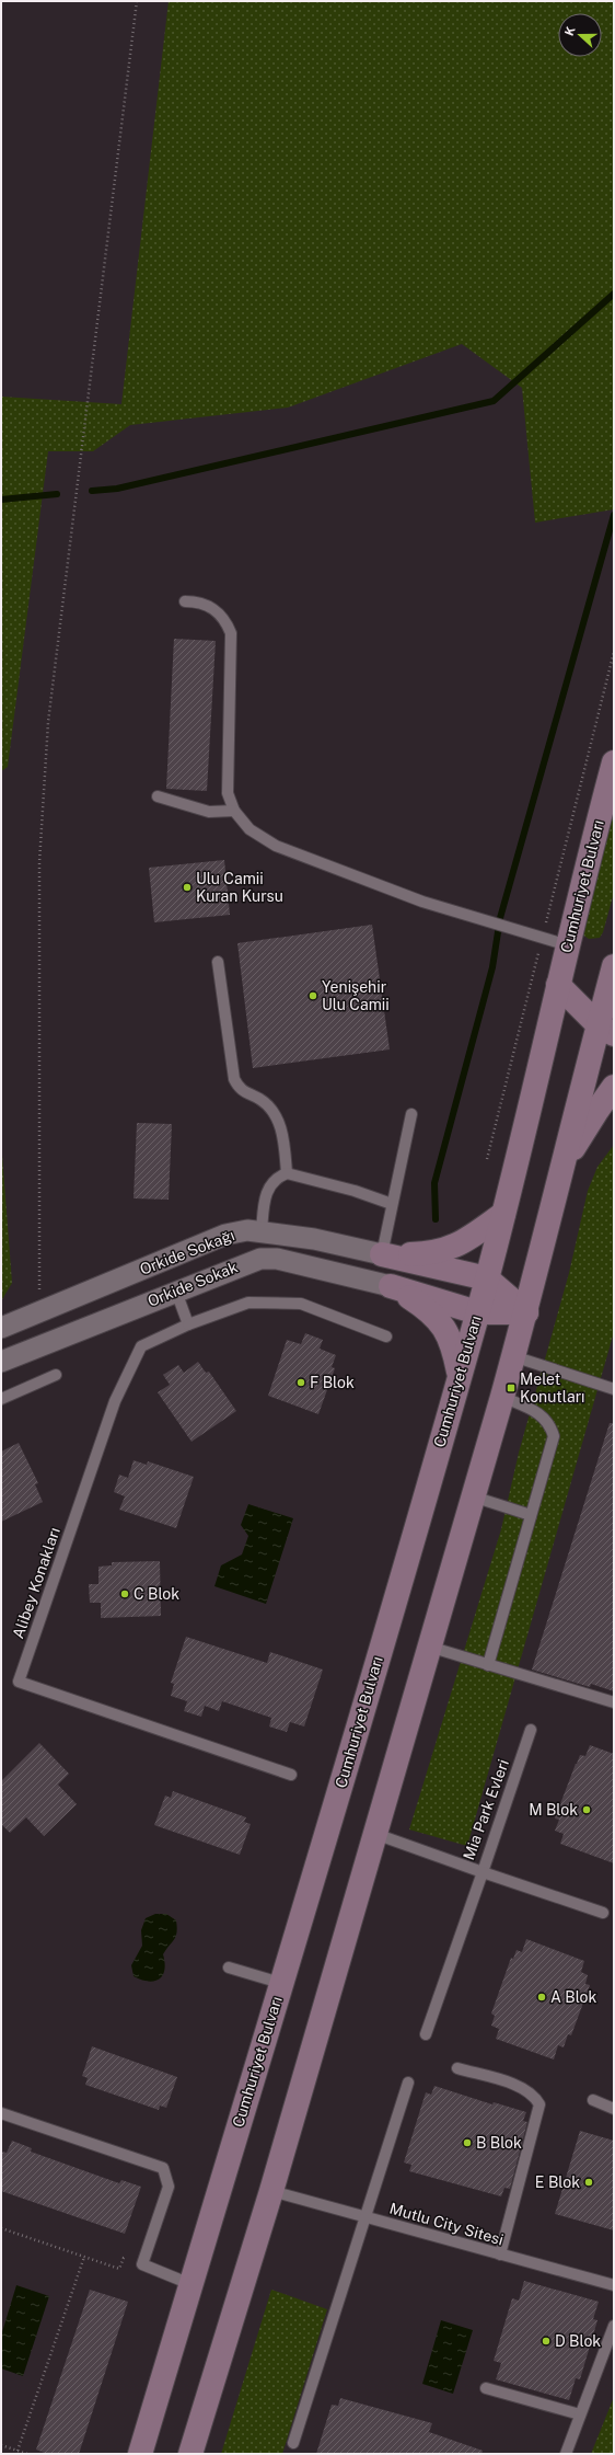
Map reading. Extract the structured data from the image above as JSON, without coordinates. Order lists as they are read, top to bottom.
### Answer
{
  "streets": {
    "street": ["Cumhuriyet Bulvarı", "Orkide Sokağı", "Orkide Sokak"],
    "lane": ["Alibey Konakları", "Mia Park Evleri", "Mutlu City Sitesi"]
  },
  "places": {
    "other": [
      "Ulu Camii Kuran Kursu",
      "Yenişehir Ulu Camii",
      "F Blok",
      "C Blok",
      "M Blok",
      "A Blok",
      "B Blok",
      "E Blok",
      "D Blok"
    ],
    "transit": ["Melet Konutları"]
  },
  "north": "left"
}
